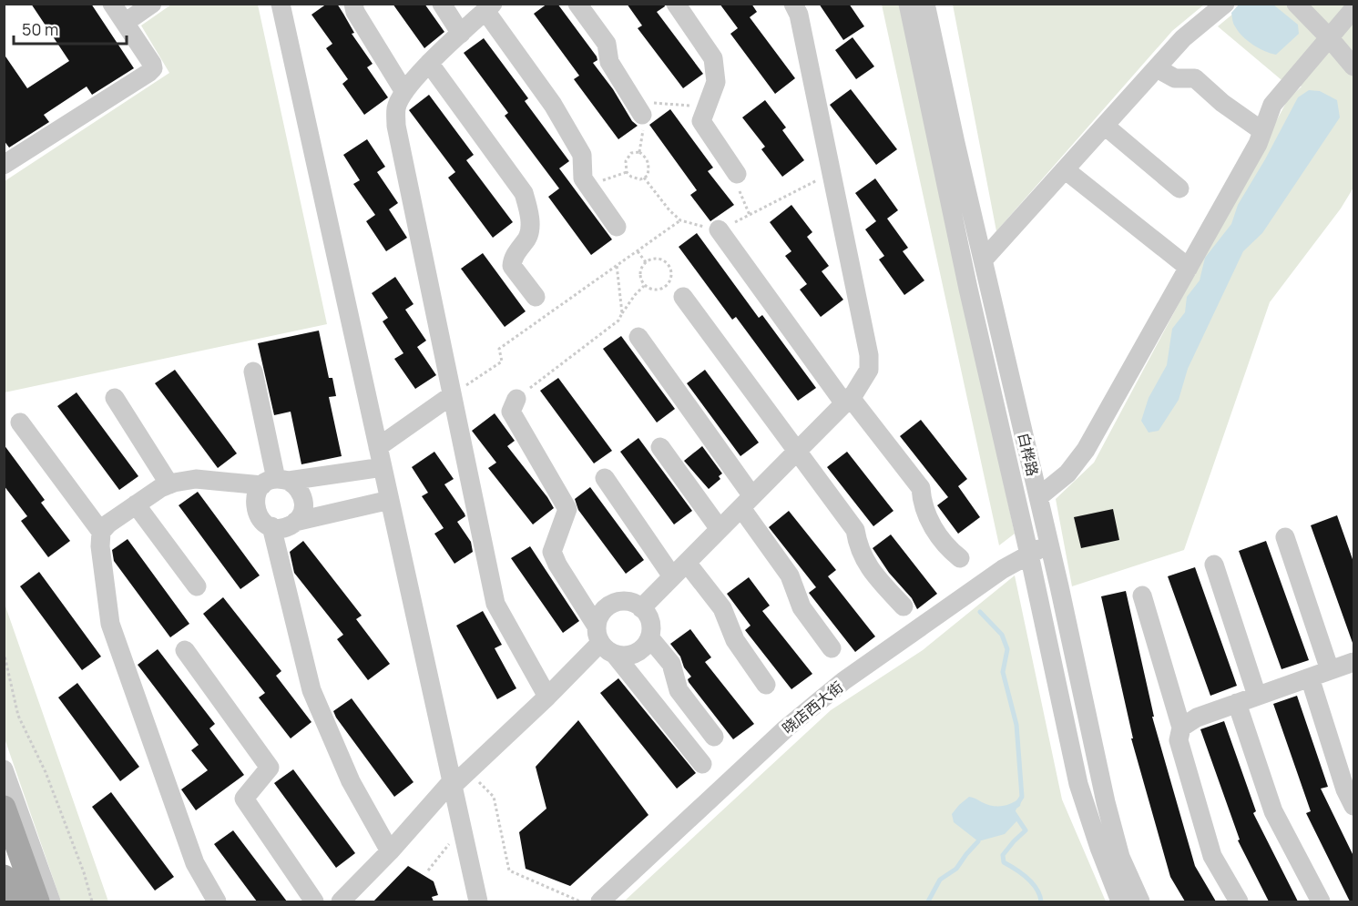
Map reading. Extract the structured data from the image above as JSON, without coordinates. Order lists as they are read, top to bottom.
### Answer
{
  "streets": {
    "street": ["白桦路", "晓店西大街"]
  },
  "crossings": [
    ["白桦路", "晓店西大街"]
  ],
  "scale_bar": "50 m"
}
